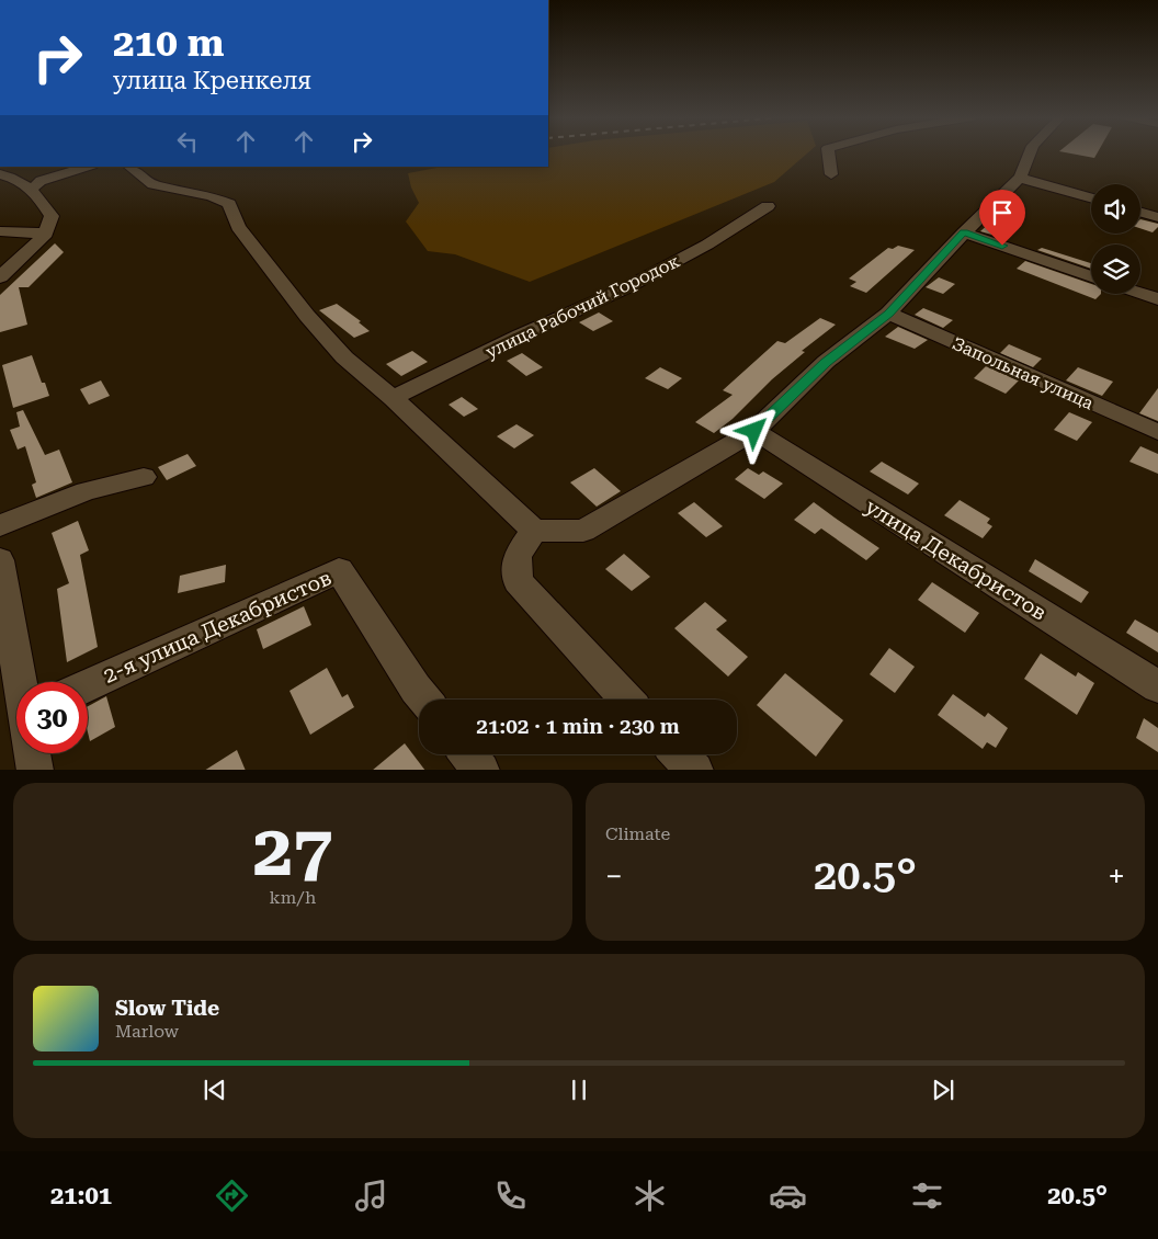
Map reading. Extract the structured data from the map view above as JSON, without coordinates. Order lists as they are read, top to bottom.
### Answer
{
  "streets": {
    "street": [
      "улица Рабочий Городок",
      "Запольная улица",
      "улица Декабристов",
      "2-я улица Декабристов"
    ]
  },
  "page": {
    "turn": ["210 m", "улица Кренкеля"],
    "limit": "30",
    "trip": "21:02 · 1 min · 230 m",
    "tile": [
      ["27", "km/h"],
      "Climate"
    ],
    "heat": ["−", "20.5°", "+"],
    "song": ["Slow Tide", "Marlow"],
    "tabs": ["21:01", "20.5°"]
  }
}
